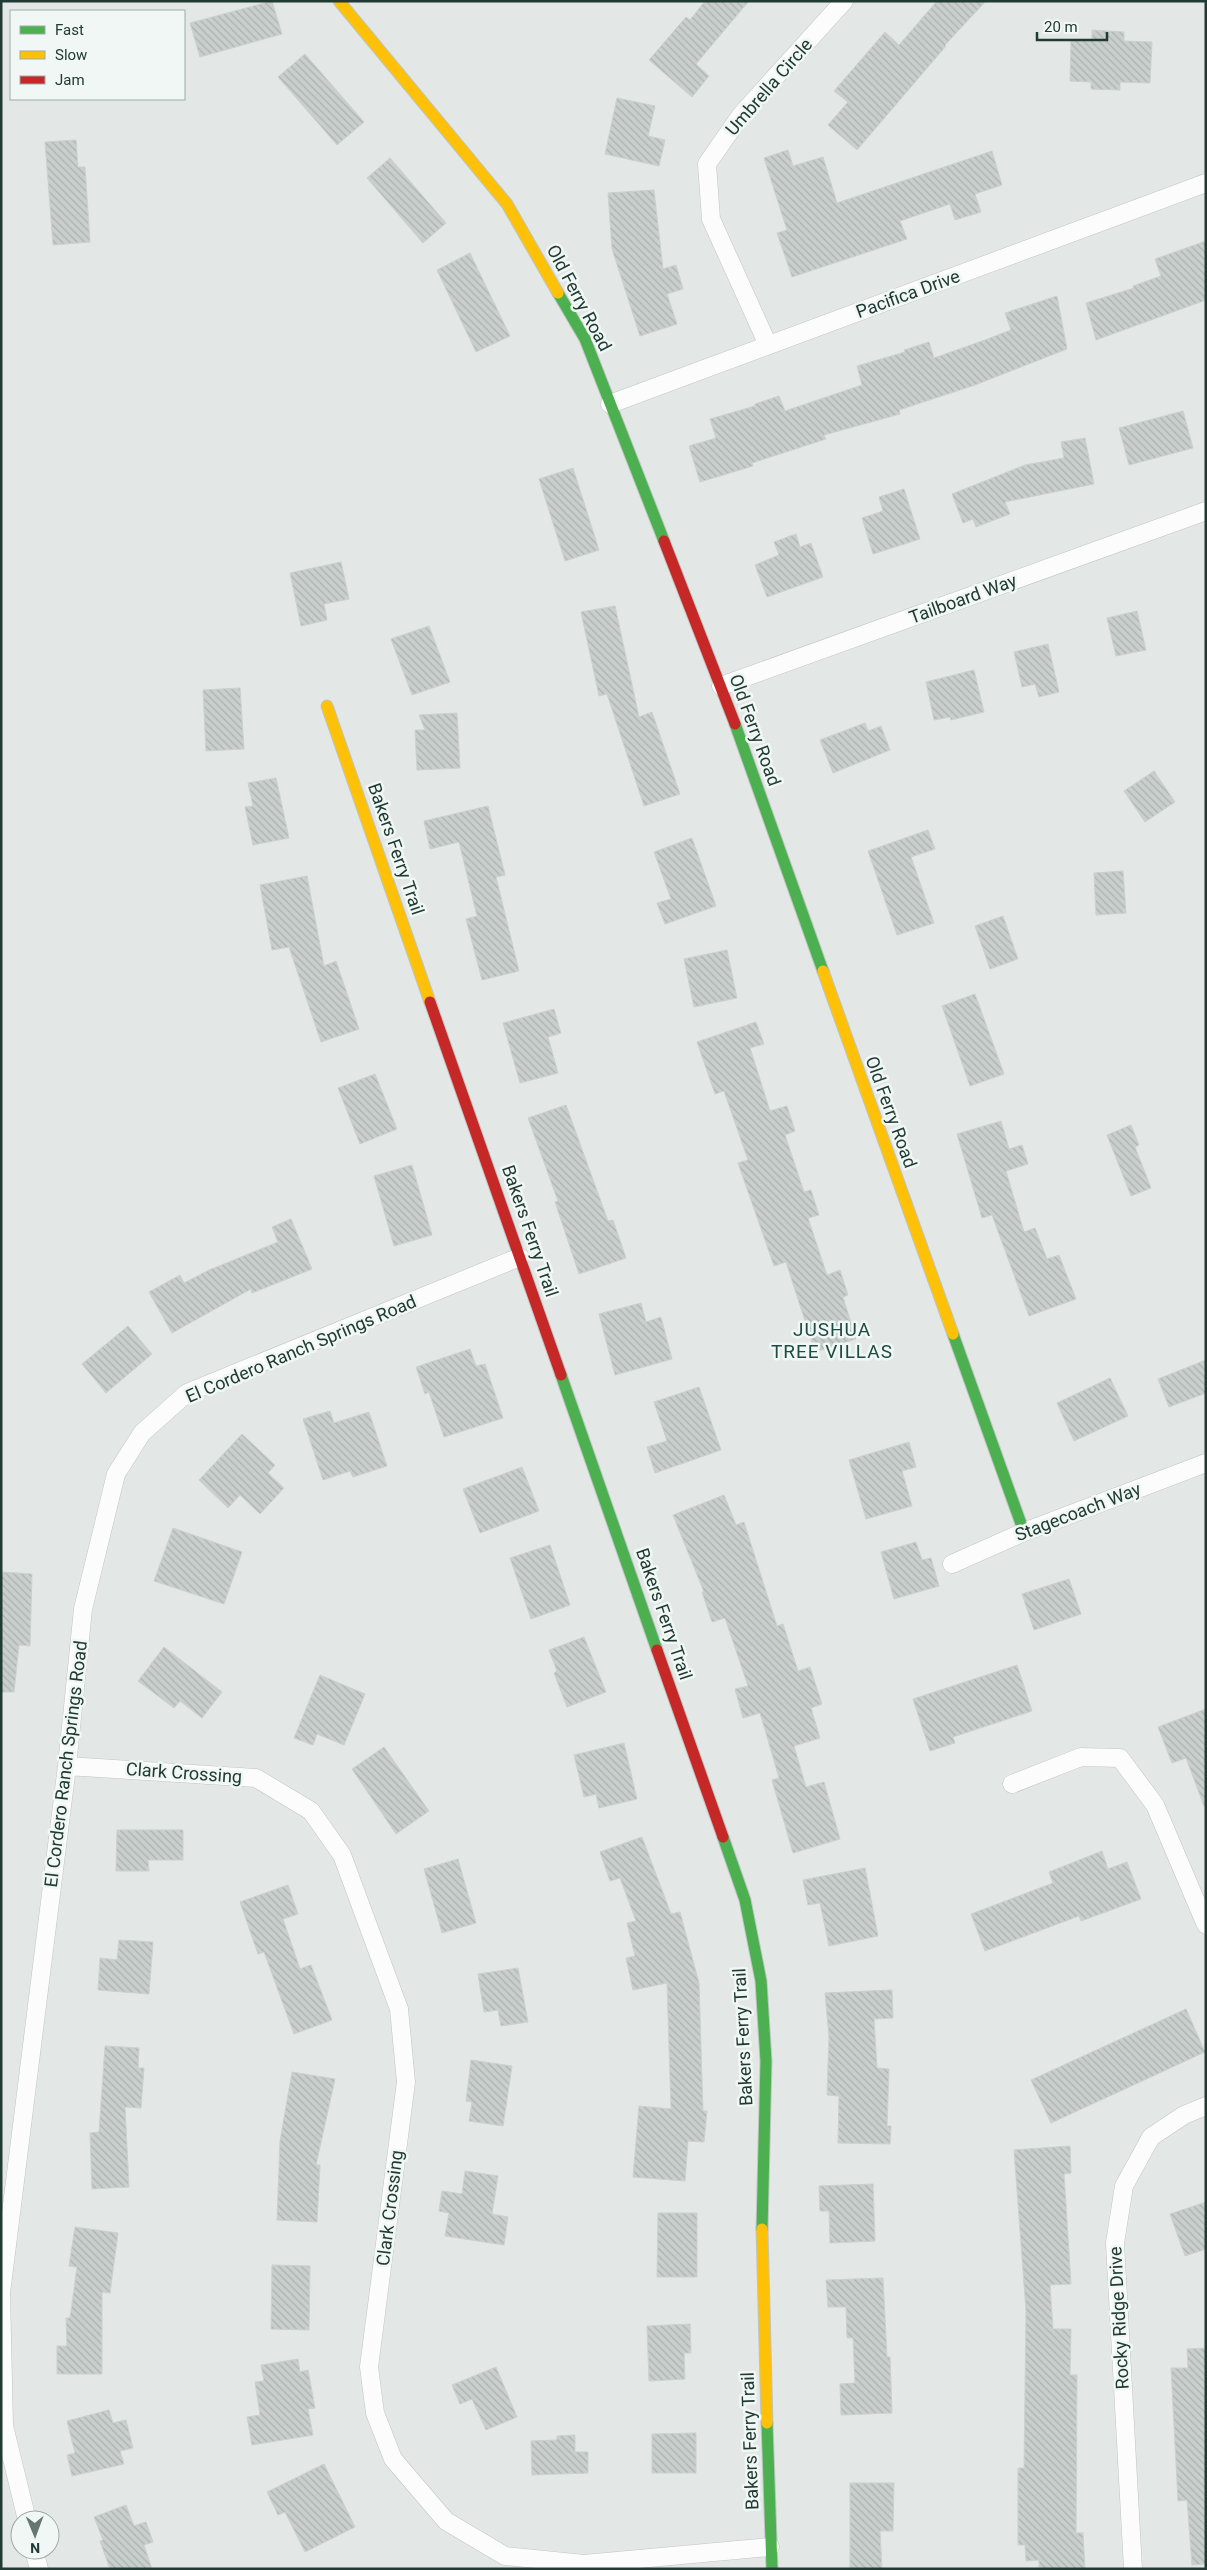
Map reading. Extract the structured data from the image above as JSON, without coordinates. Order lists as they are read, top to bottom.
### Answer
{
  "streets": {
    "street": [
      "Umbrella Circle",
      "Pacifica Drive",
      "Old Ferry Road",
      "Tailboard Way",
      "Bakers Ferry Trail",
      "El Cordero Ranch Springs Road",
      "Stagecoach Way",
      "Clark Crossing",
      "Rocky Ridge Drive"
    ]
  },
  "crossings": [
    ["Umbrella Circle", "Pacifica Drive"],
    ["Pacifica Drive", "Old Ferry Road"],
    ["Old Ferry Road", "Tailboard Way"],
    ["Old Ferry Road", "Stagecoach Way"],
    ["Bakers Ferry Trail", "El Cordero Ranch Springs Road"],
    ["Bakers Ferry Trail", "Clark Crossing"],
    ["El Cordero Ranch Springs Road", "Clark Crossing"]
  ],
  "districts": ["JUSHUA TREE VILLAS"],
  "legend": ["Fast", "Slow", "Jam"],
  "scale_bar": "20 m",
  "north": "bottom"
}
